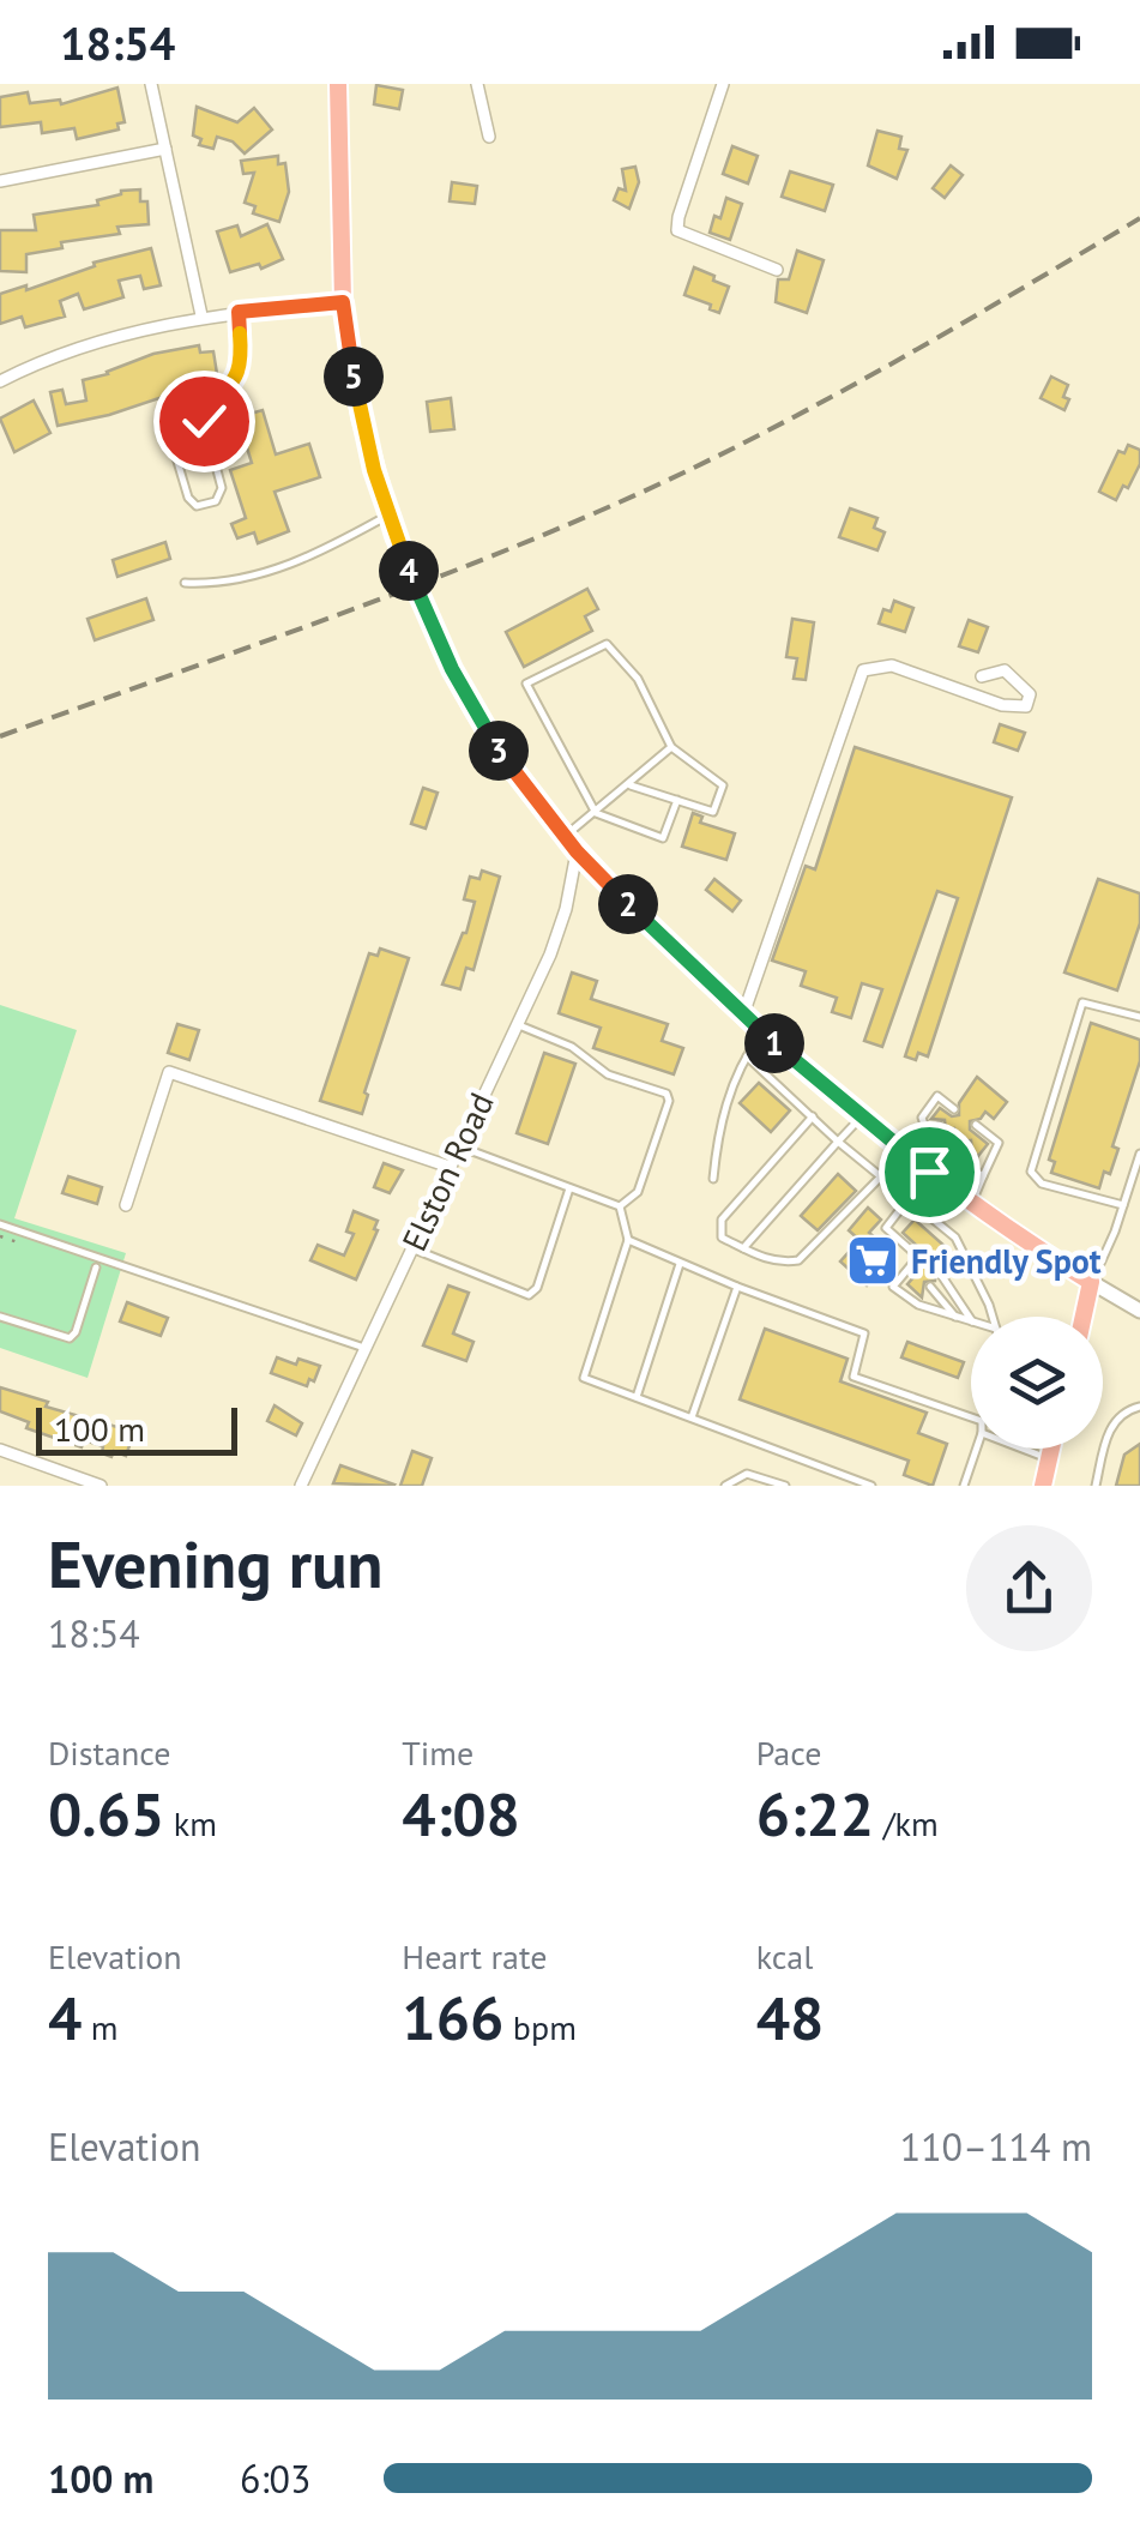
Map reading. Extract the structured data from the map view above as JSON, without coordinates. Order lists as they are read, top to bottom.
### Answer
{
  "streets": {
    "street": ["Elston Road"]
  },
  "places": {
    "supermarket": ["Friendly Spot"]
  },
  "scale_bar": "100 m",
  "page": {
    "status": "18:54",
    "pins": [
      "5",
      "4",
      "3",
      "2",
      "1"
    ],
    "scale": "100 m",
    "heading": ["Evening run", "18:54"],
    "stats": [
      ["Distance", "0.65 km"],
      ["Time", "4:08"],
      ["Pace", "6:22 /km"],
      ["Elevation", "4 m"],
      ["Heart rate", "166 bpm"],
      ["kcal", "48"]
    ],
    "chart": ["Elevation", "110–114 m"],
    "list": [
      {
        "name": "100 m",
        "note": "6:03"
      }
    ]
  }
}
